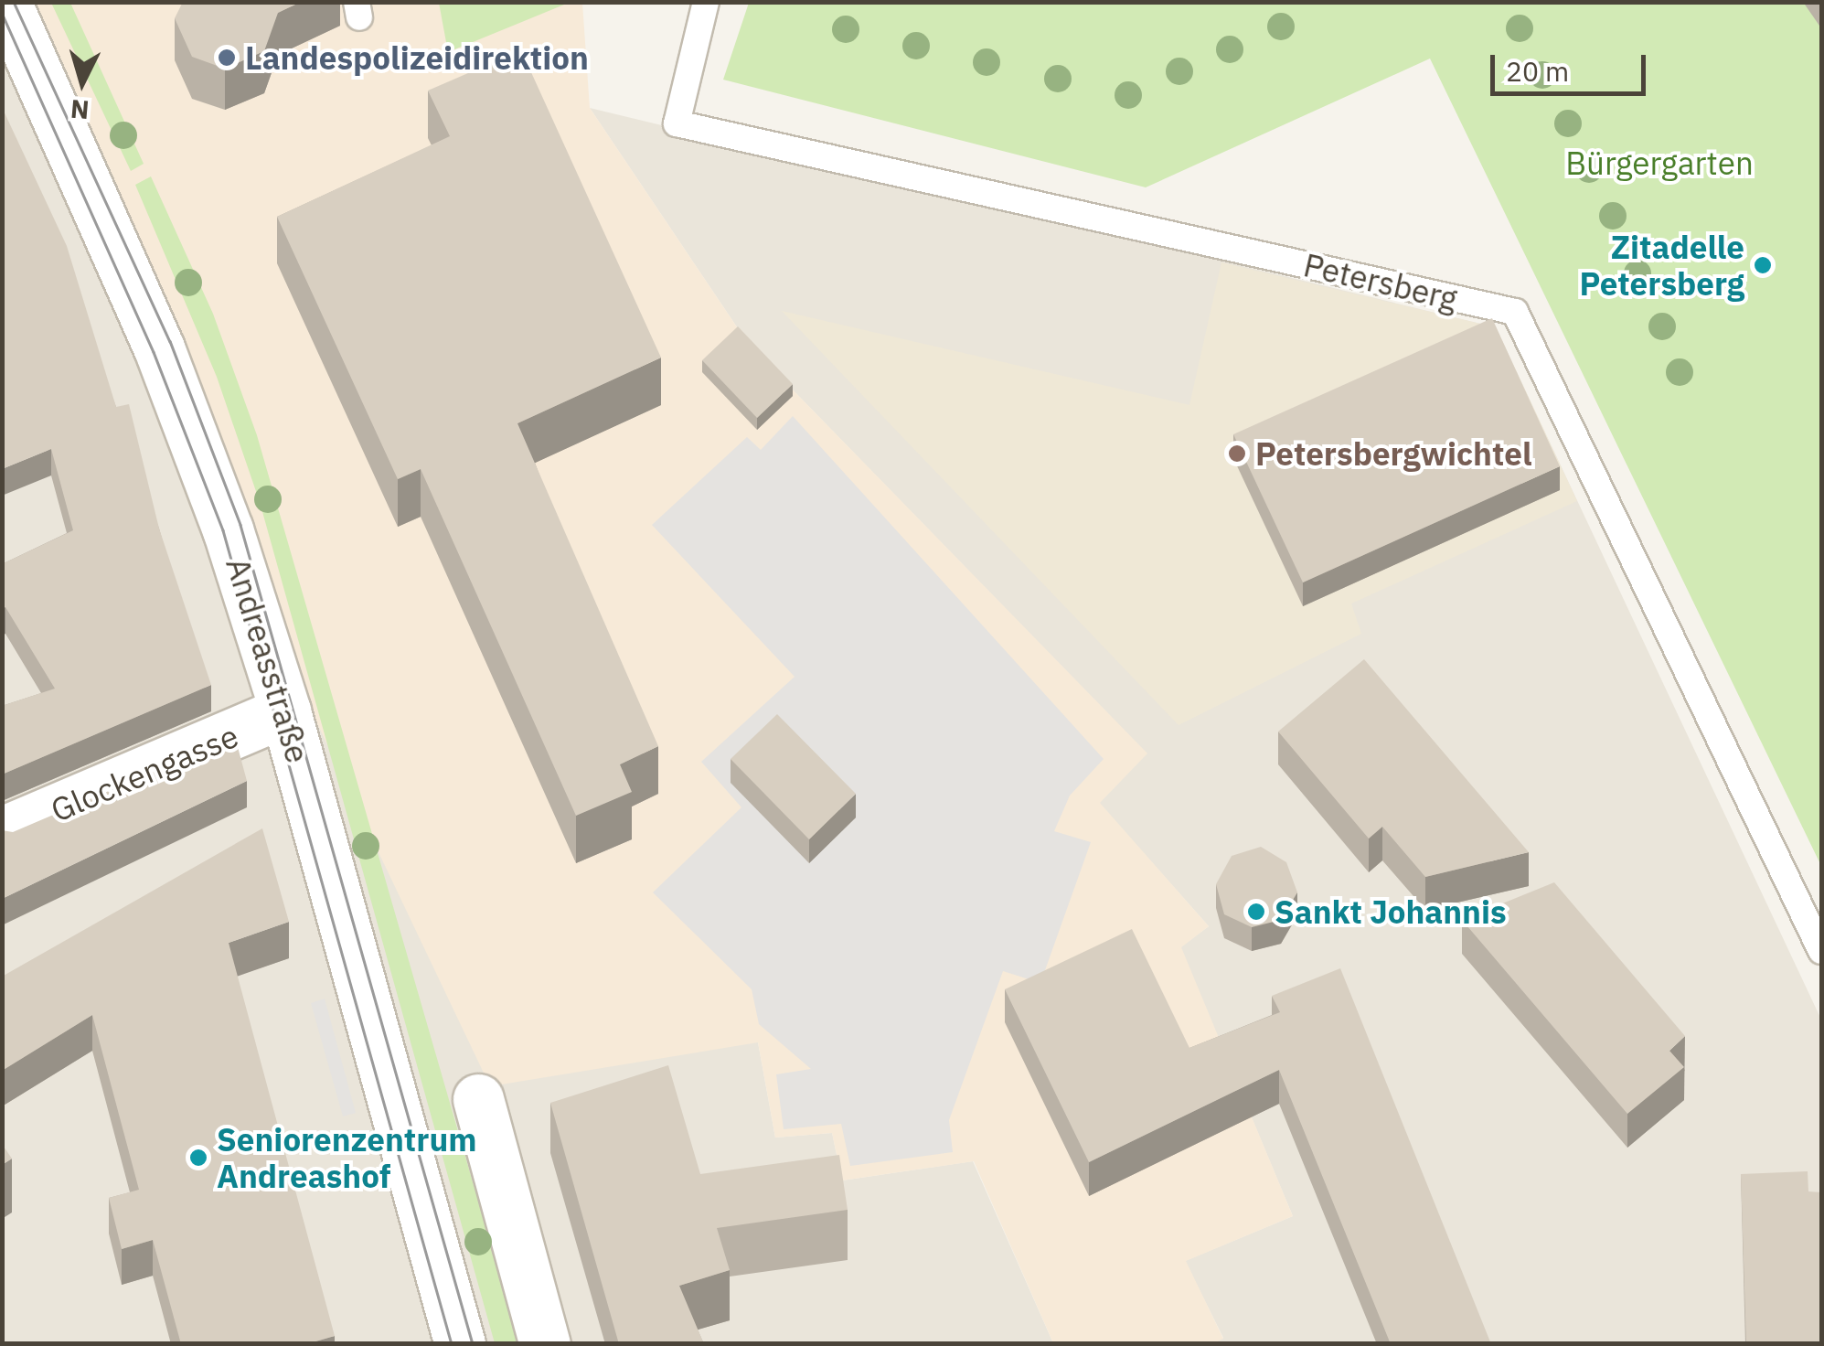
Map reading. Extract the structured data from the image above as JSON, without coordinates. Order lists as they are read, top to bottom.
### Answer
{
  "streets": {
    "street": ["Andreasstraße", "Glockengasse"],
    "lane": ["Petersberg"]
  },
  "crossings": [
    ["Andreasstraße", "Glockengasse"]
  ],
  "parks": ["Bürgergarten"],
  "places": [
    "Landespolizeidirektion",
    "Zitadelle Petersberg",
    "Petersbergwichtel",
    "Sankt Johannis",
    "Seniorenzentrum Andreashof"
  ],
  "scale_bar": "20 m",
  "north": "bottom"
}
